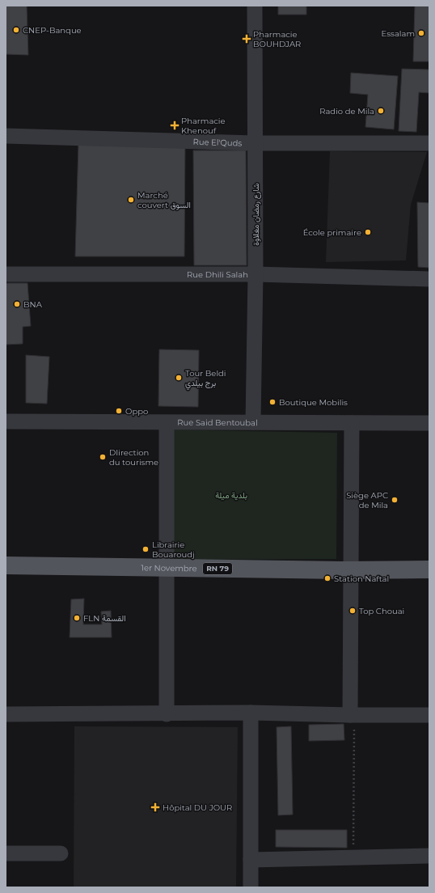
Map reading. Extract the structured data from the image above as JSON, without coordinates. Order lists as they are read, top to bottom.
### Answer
{
  "streets": {
    "main road": ["1er Novembre", "RN 79"],
    "street": [
      "Rue El'Quds",
      "شارع رمضان مغلاوة",
      "Rue Dhili Salah",
      "Rue Said Bentoubal"
    ]
  },
  "crossings": [
    ["Rue El'Quds", "شارع رمضان مغلاوة"],
    ["شارع رمضان مغلاوة", "Rue Dhili Salah"],
    ["شارع رمضان مغلاوة", "Rue Said Bentoubal"]
  ],
  "parks": ["بلدية ميلة"],
  "places": {
    "other": [
      "CNEP-Banque",
      "Essalam",
      "Radio de Mila",
      "Marché couvert السوق",
      "École primaire",
      "BNA",
      "Tour Beldi برج بيلدي",
      "Boutique Mobilis",
      "Oppo",
      "DIirection du tourisme",
      "Siège APC de Mila",
      "Librairie Bouaroudj",
      "Station Naftal",
      "Top Chouai",
      "FLN القسمة"
    ],
    "health": ["Pharmacie BOUHDJAR", "Pharmacie Khenouf", "Hôpital DU JOUR"]
  }
}
